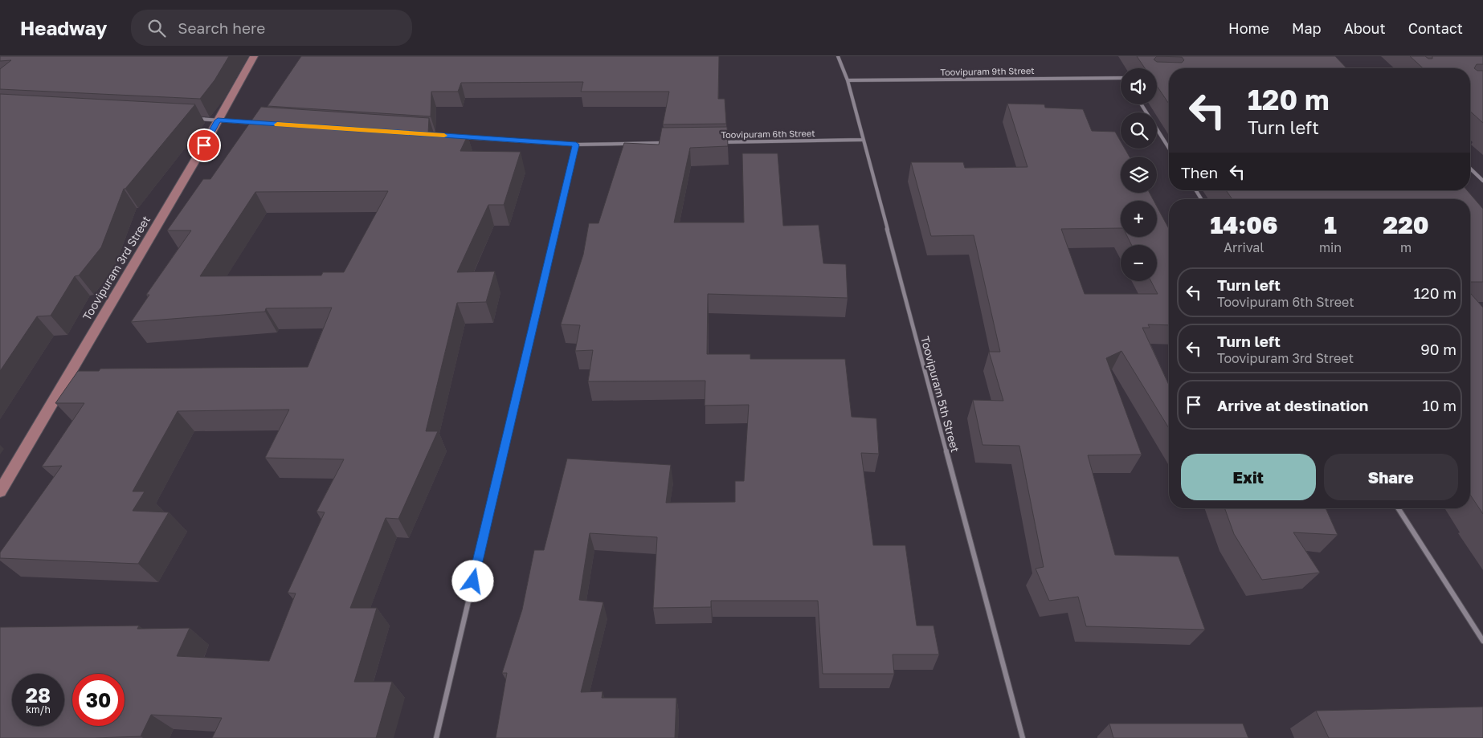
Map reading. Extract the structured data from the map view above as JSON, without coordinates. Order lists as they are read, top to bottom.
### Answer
{
  "streets": {
    "street": [
      "Toovipuram 9th Street",
      "Toovipuram 6th Street",
      "Toovipuram 3rd Street",
      "Toovipuram 5th Street"
    ]
  },
  "crossings": [
    ["Toovipuram 9th Street", "Toovipuram 5th Street"],
    ["Toovipuram 6th Street", "Toovipuram 5th Street"]
  ],
  "page": {
    "header": "Headway",
    "search": "Search here",
    "nav": [
      "Home",
      "Map",
      "About",
      "Contact"
    ],
    "map_buttons": ["+", "−"],
    "turn": ["120 m", "Turn left"],
    "then": "Then",
    "eta": [
      "14:06",
      "Arrival",
      "1",
      "min",
      "220",
      "m"
    ],
    "list": [
      {
        "name": "Turn left",
        "note": "Toovipuram 6th Street",
        "value": "120 m"
      },
      {
        "name": "Turn left",
        "note": "Toovipuram 3rd Street",
        "value": "90 m"
      },
      {
        "name": "Arrive at destination",
        "value": "10 m"
      }
    ],
    "buttons": ["Exit", "Share"],
    "speed": "28 km/h",
    "limit": "30"
  }
}
